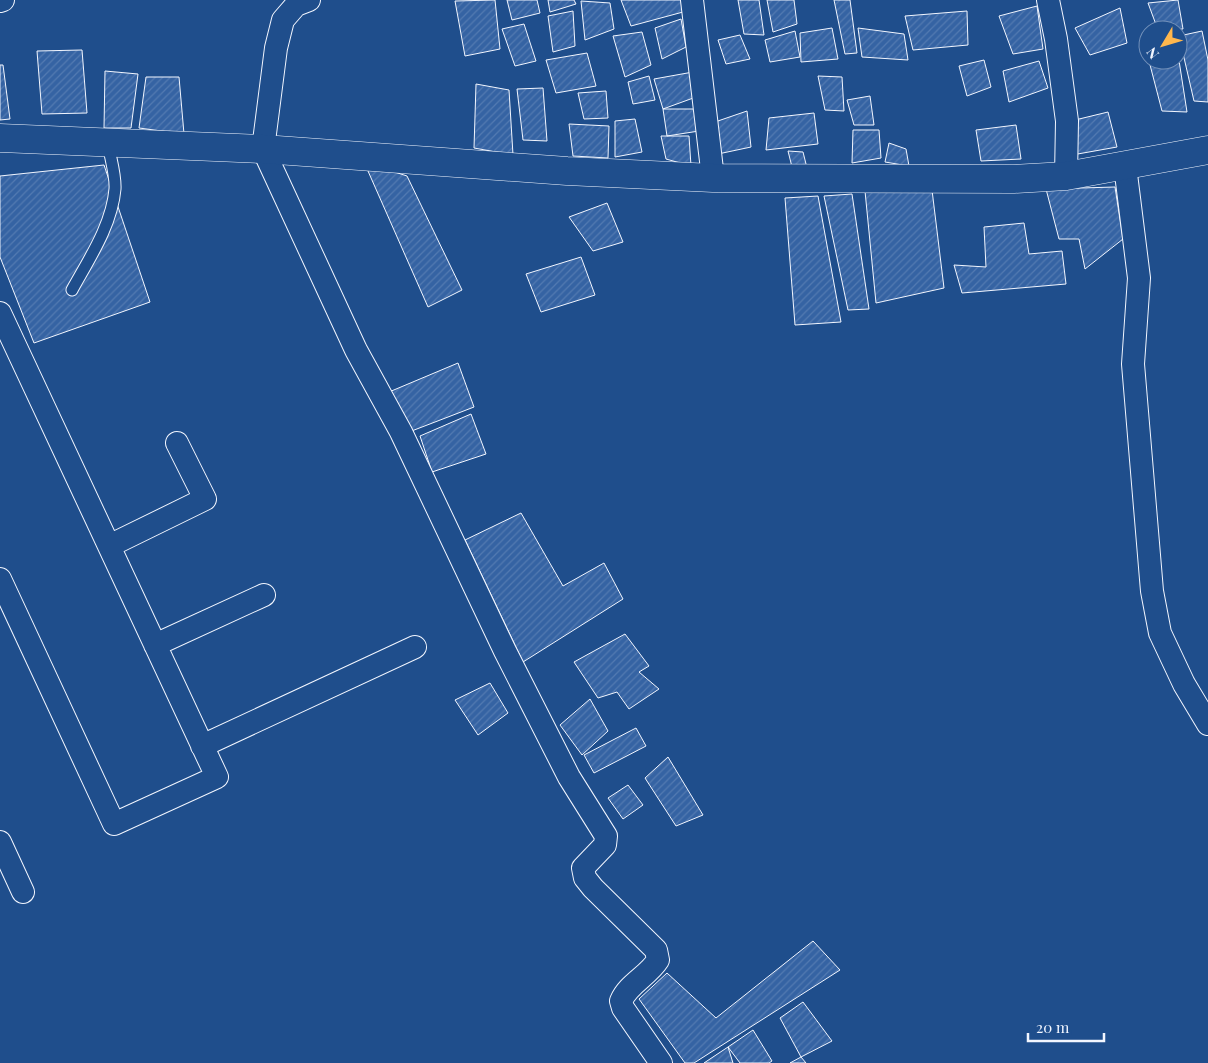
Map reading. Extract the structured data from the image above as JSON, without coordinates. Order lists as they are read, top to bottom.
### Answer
{
  "scale_bar": "20 m",
  "north": "bottom left"
}
